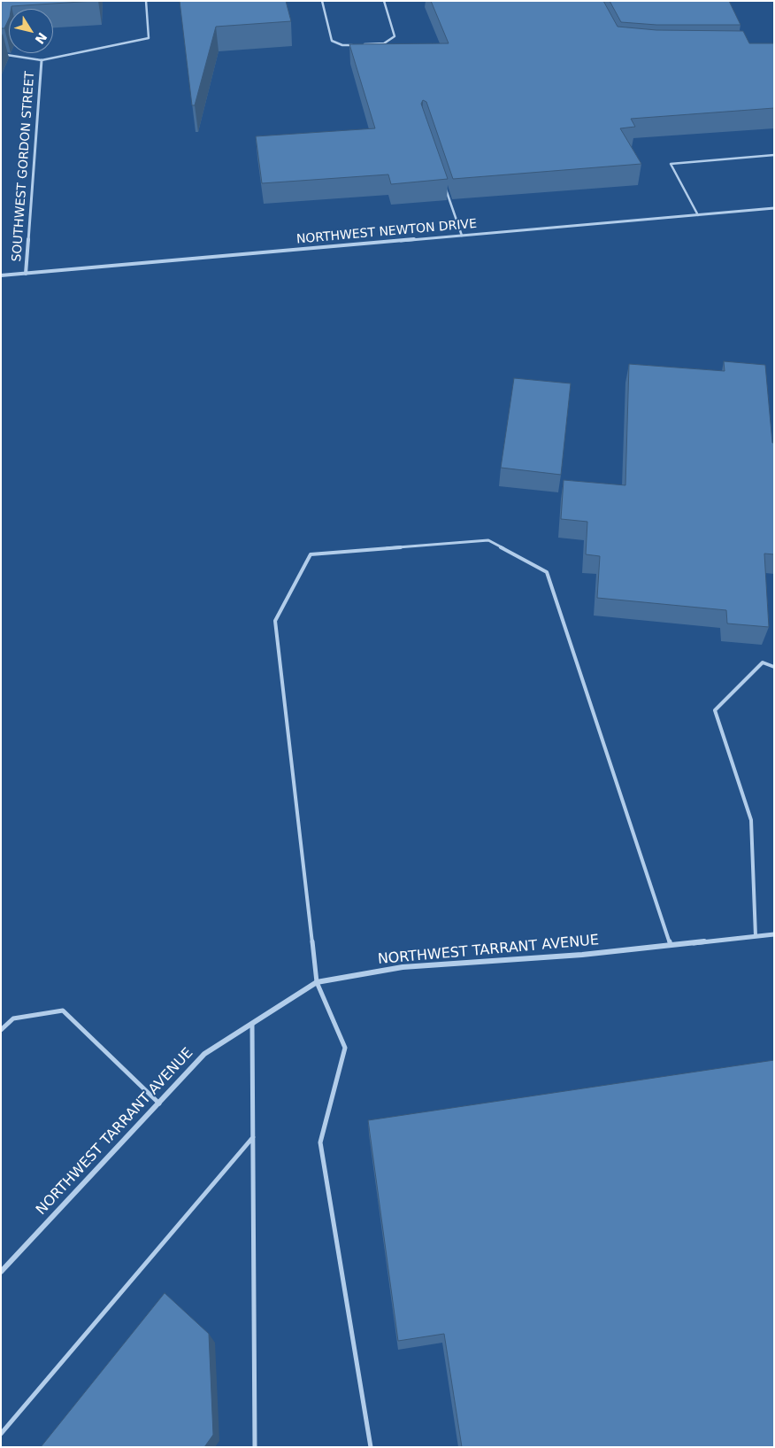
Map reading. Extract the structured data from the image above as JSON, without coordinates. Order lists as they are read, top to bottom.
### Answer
{
  "streets": {
    "street": ["SOUTHWEST GORDON STREET", "NORTHWEST NEWTON DRIVE", "NORTHWEST TARRANT AVENUE"]
  },
  "crossings": [
    ["SOUTHWEST GORDON STREET", "NORTHWEST NEWTON DRIVE"]
  ],
  "north": "bottom right"
}
